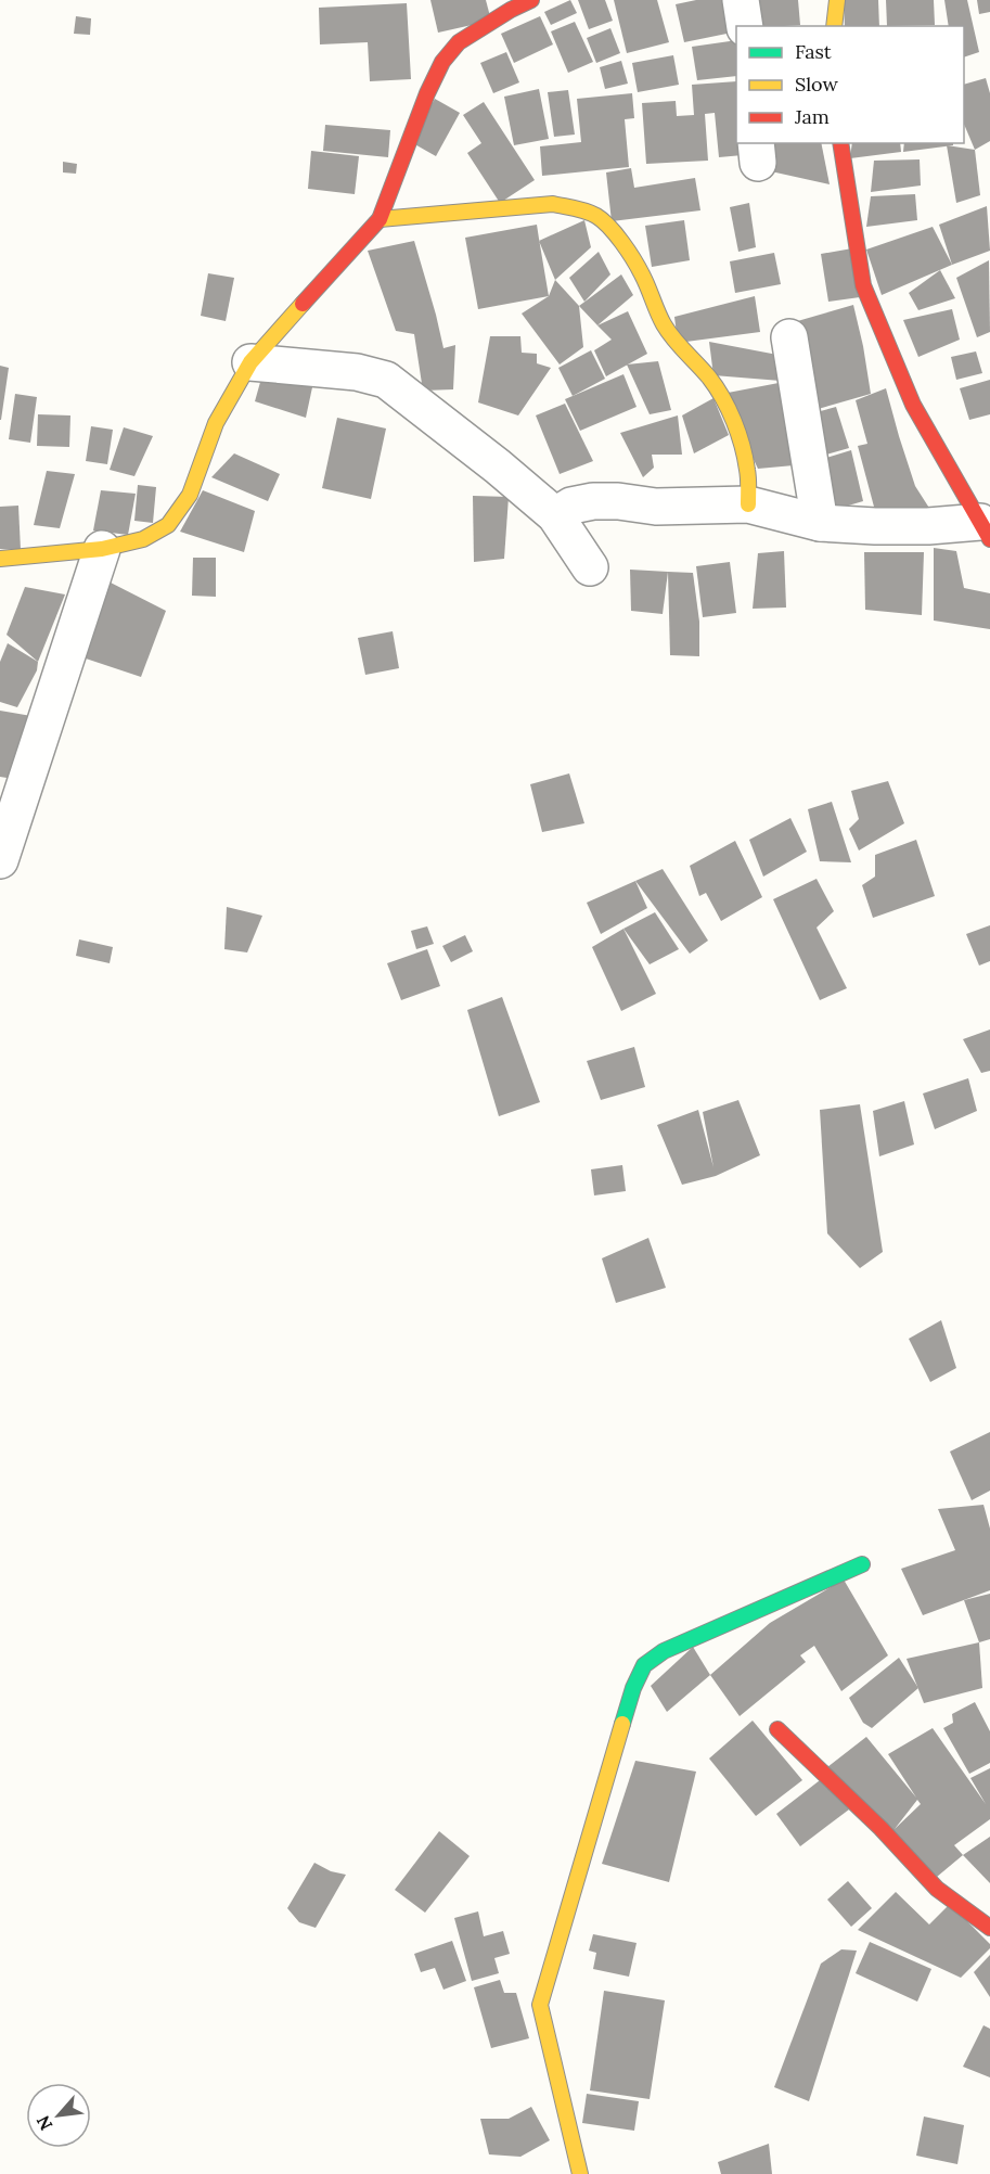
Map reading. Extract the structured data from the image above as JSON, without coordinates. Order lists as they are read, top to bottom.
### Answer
{
  "legend": ["Fast", "Slow", "Jam"],
  "north": "bottom left"
}
